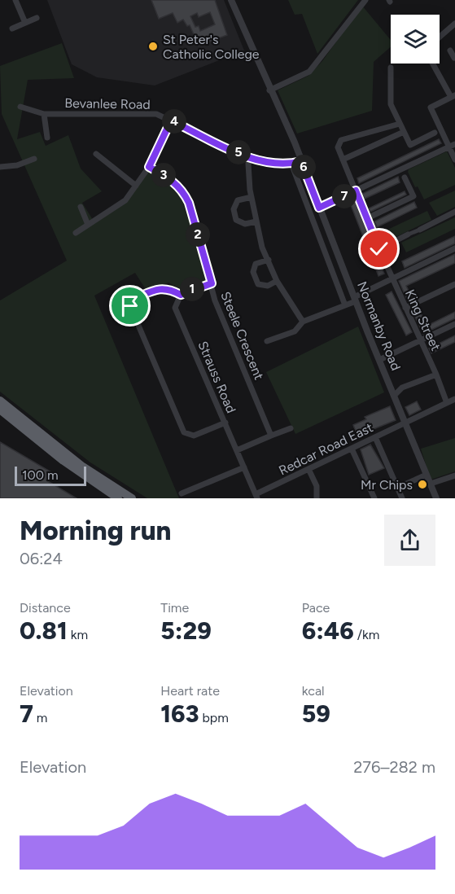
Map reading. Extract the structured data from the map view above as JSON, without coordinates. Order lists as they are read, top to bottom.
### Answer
{
  "streets": {
    "street": [
      "Bevanlee Road",
      "King Street",
      "Normanby Road",
      "Steele Crescent",
      "Strauss Road",
      "Redcar Road East"
    ]
  },
  "crossings": [
    ["Bevanlee Road", "Normanby Road"],
    ["King Street", "Redcar Road East"],
    ["Normanby Road", "Redcar Road East"],
    ["Strauss Road", "Redcar Road East"]
  ],
  "places": ["St Peter's Catholic College", "Mr Chips"],
  "scale_bar": "100 m",
  "page": {
    "pins": [
      "4",
      "5",
      "6",
      "3",
      "7",
      "2",
      "1"
    ],
    "scale": "100 m",
    "heading": ["Morning run", "06:24"],
    "stats": [
      ["Distance", "0.81 km"],
      ["Time", "5:29"],
      ["Pace", "6:46 /km"],
      ["Elevation", "7 m"],
      ["Heart rate", "163 bpm"],
      ["kcal", "59"]
    ],
    "chart": ["Elevation", "276–282 m"]
  }
}
